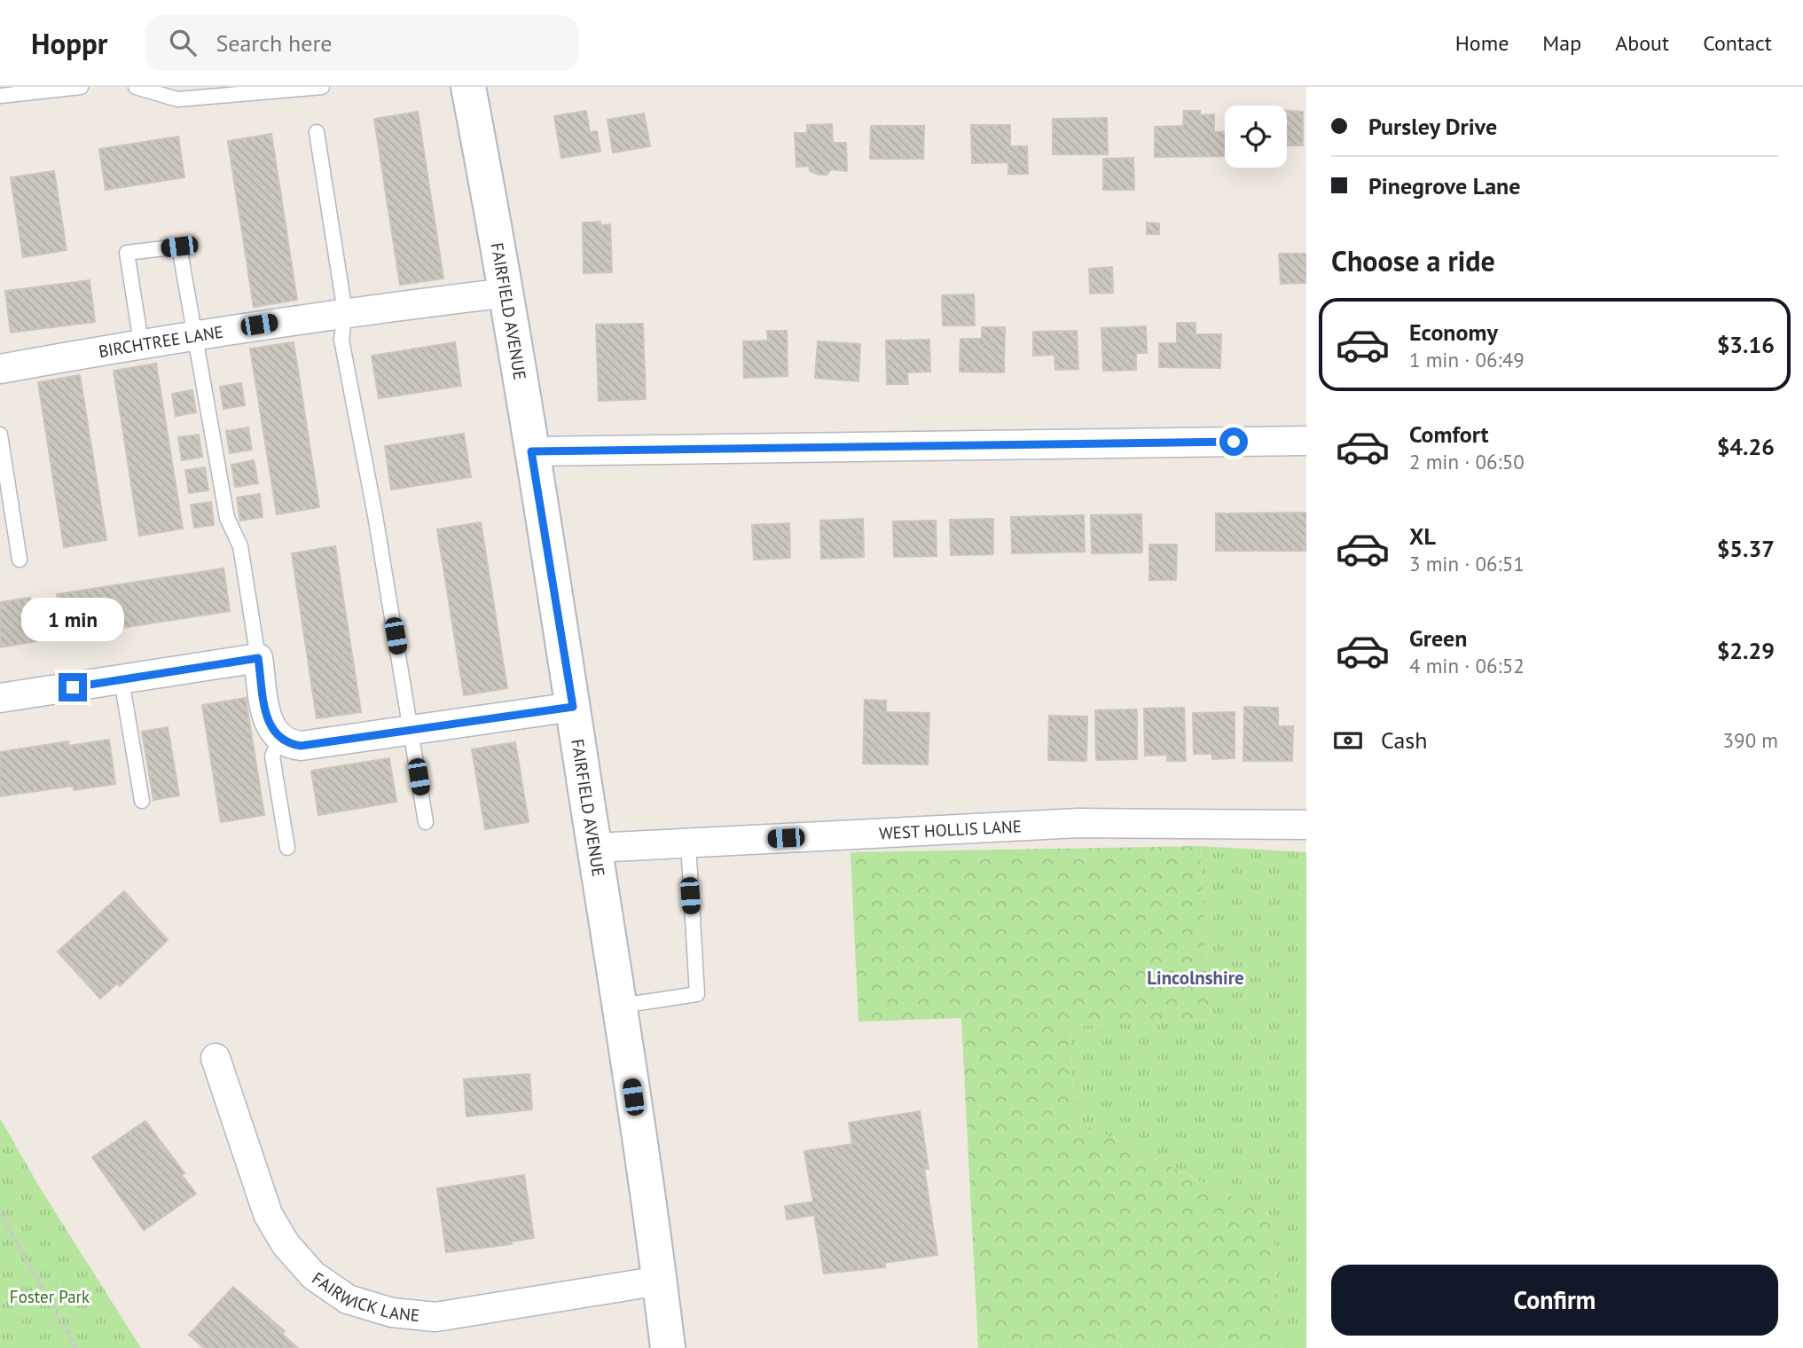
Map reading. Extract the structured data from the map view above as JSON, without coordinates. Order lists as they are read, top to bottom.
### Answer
{
  "streets": {
    "main road": ["FAIRFIELD AVENUE"],
    "street": ["BIRCHTREE LANE", "WEST HOLLIS LANE", "FAIRWICK LANE"]
  },
  "crossings": [
    ["FAIRFIELD AVENUE", "BIRCHTREE LANE"],
    ["FAIRFIELD AVENUE", "WEST HOLLIS LANE"],
    ["FAIRFIELD AVENUE", "FAIRWICK LANE"]
  ],
  "districts": ["Lincolnshire"],
  "parks": ["Foster Park"],
  "page": {
    "header": "Hoppr",
    "search": "Search here",
    "nav": [
      "Home",
      "Map",
      "About",
      "Contact"
    ],
    "banner": ["Pursley Drive", "Pinegrove Lane"],
    "heading": "Choose a ride",
    "list": [
      {
        "name": "Economy",
        "note": "1 min · 06:49",
        "value": "$3.16"
      },
      {
        "name": "Comfort",
        "note": "2 min · 06:50",
        "value": "$4.26"
      },
      {
        "name": "XL",
        "note": "3 min · 06:51",
        "value": "$5.37"
      },
      {
        "name": "Green",
        "note": "4 min · 06:52",
        "value": "$2.29"
      }
    ],
    "bubble": "1 min",
    "pay": ["Cash", "390 m"],
    "buttons": "Confirm"
  }
}
